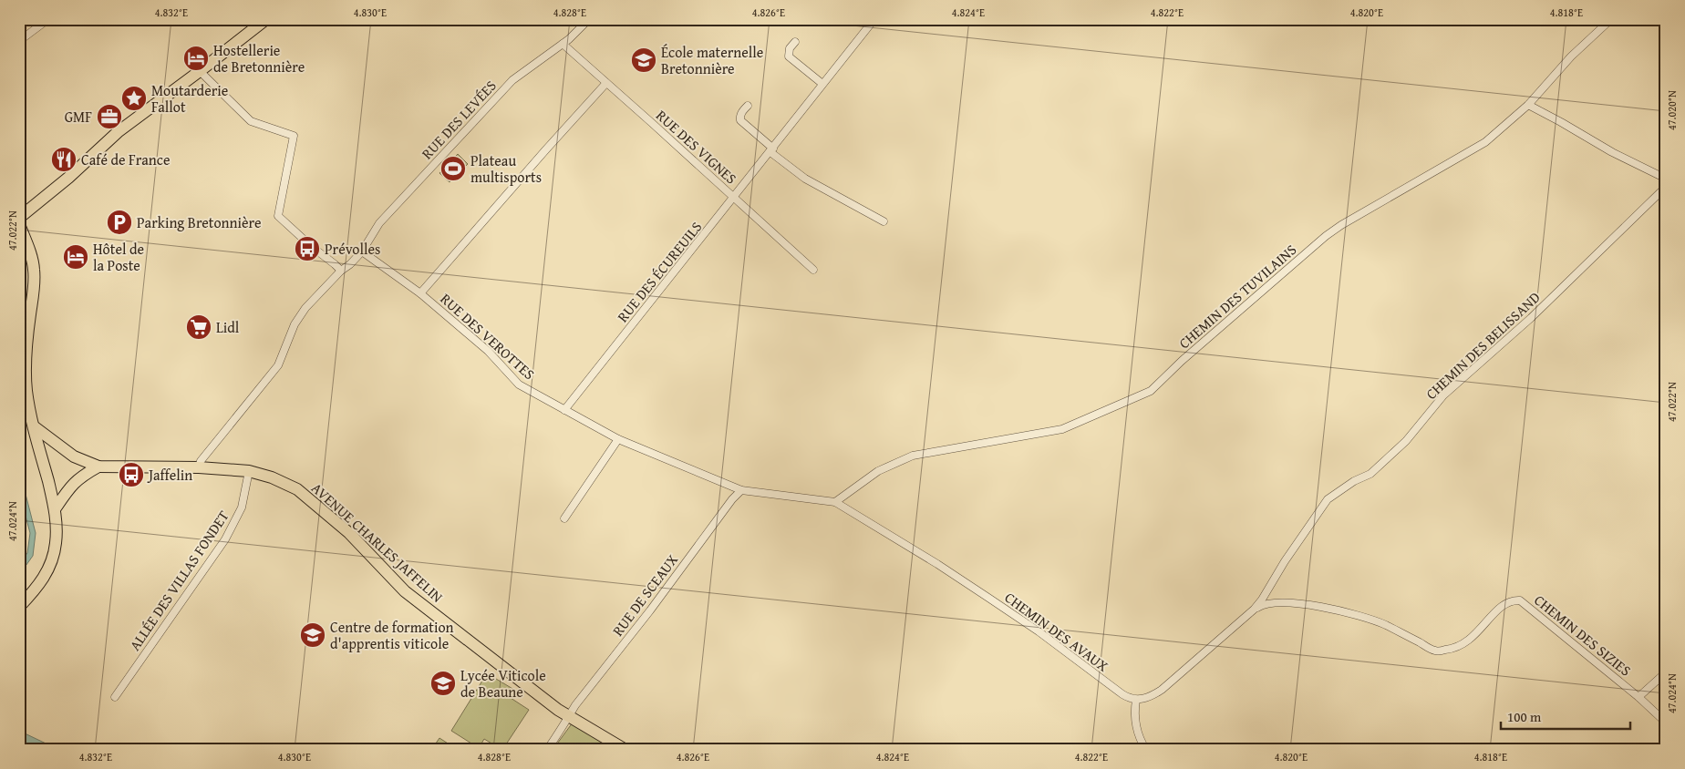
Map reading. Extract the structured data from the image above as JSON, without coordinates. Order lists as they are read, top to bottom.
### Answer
{
  "streets": {
    "main road": ["AVENUE CHARLES JAFFELIN"],
    "street": [
      "RUE DES LEVÉES",
      "RUE DES VIGNES",
      "RUE DES ÉCUREUILS",
      "CHEMIN DES TUVILAINS",
      "RUE DES VEROTTES",
      "CHEMIN DES BELISSAND",
      "ALLÉE DES VILLAS FONDET",
      "RUE DE SCEAUX",
      "CHEMIN DES AVAUX",
      "CHEMIN DES SIZIES"
    ]
  },
  "crossings": [
    ["RUE DES LEVÉES", "RUE DES VIGNES"],
    ["RUE DES LEVÉES", "RUE DES VEROTTES"],
    ["RUE DES VIGNES", "RUE DES ÉCUREUILS"],
    ["RUE DES ÉCUREUILS", "RUE DES VEROTTES"],
    ["CHEMIN DES TUVILAINS", "RUE DES VEROTTES"],
    ["CHEMIN DES TUVILAINS", "CHEMIN DES AVAUX"],
    ["RUE DES VEROTTES", "RUE DE SCEAUX"],
    ["RUE DES VEROTTES", "CHEMIN DES AVAUX"],
    ["CHEMIN DES BELISSAND", "CHEMIN DES AVAUX"],
    ["CHEMIN DES BELISSAND", "CHEMIN DES SIZIES"],
    ["AVENUE CHARLES JAFFELIN", "ALLÉE DES VILLAS FONDET"],
    ["AVENUE CHARLES JAFFELIN", "RUE DE SCEAUX"]
  ],
  "places": {
    "hotel": ["Hostellerie de Bretonnière", "Hôtel de la Poste"],
    "school or university": ["École maternelle Bretonnière", "Centre de formation d'apprentis viticole", "Lycée Viticole de Beaune"],
    "place": ["Moutarderie Fallot"],
    "office": ["GMF"],
    "restaurant": ["Café de France"],
    "sports": ["Plateau multisports"],
    "parking": ["Parking Bretonnière"],
    "bus stop": ["Prévolles", "Jaffelin"],
    "supermarket": ["Lidl"]
  },
  "scale_bar": "100 m",
  "coordinates": [
    "4.832°E",
    "4.830°E",
    "4.828°E",
    "4.826°E",
    "4.824°E",
    "4.822°E",
    "4.820°E",
    "4.818°E",
    "47.020°N",
    "47.022°N",
    "47.024°N"
  ]
}
